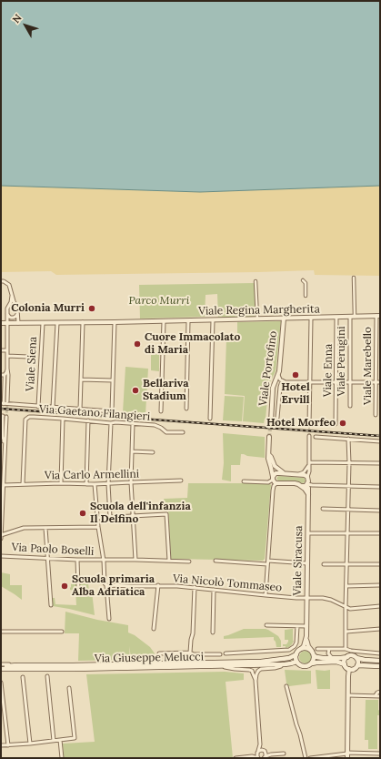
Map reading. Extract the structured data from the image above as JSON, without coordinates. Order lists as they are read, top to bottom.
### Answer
{
  "streets": {
    "main road": ["Via Giuseppe Melucci"],
    "street": [
      "Viale Regina Margherita",
      "Viale Perugini",
      "Viale Siena",
      "Viale Marebello",
      "Viale Portofino",
      "Viale Enna",
      "Via Gaetano Filangieri",
      "Via Carlo Armellini",
      "Via Paolo Boselli",
      "Viale Siracusa",
      "Via Nicolò Tommaseo"
    ]
  },
  "crossings": [
    ["Viale Regina Margherita", "Viale Perugini"],
    ["Viale Regina Margherita", "Viale Siena"],
    ["Viale Regina Margherita", "Viale Marebello"],
    ["Viale Regina Margherita", "Viale Portofino"],
    ["Viale Regina Margherita", "Viale Enna"],
    ["Via Gaetano Filangieri", "Via Carlo Armellini"],
    ["Viale Siracusa", "Via Nicolò Tommaseo"],
    ["Viale Siracusa", "Via Giuseppe Melucci"]
  ],
  "parks": ["Parco Murri"],
  "places": [
    "Colonia Murri",
    "Cuore Immacolato di Maria",
    "Hotel Ervill",
    "Bellariva Stadium",
    "Hotel Morfeo",
    "Scuola dell'infanzia Il Delfino",
    "Scuola primaria Alba Adriatica"
  ],
  "north": "top left"
}
